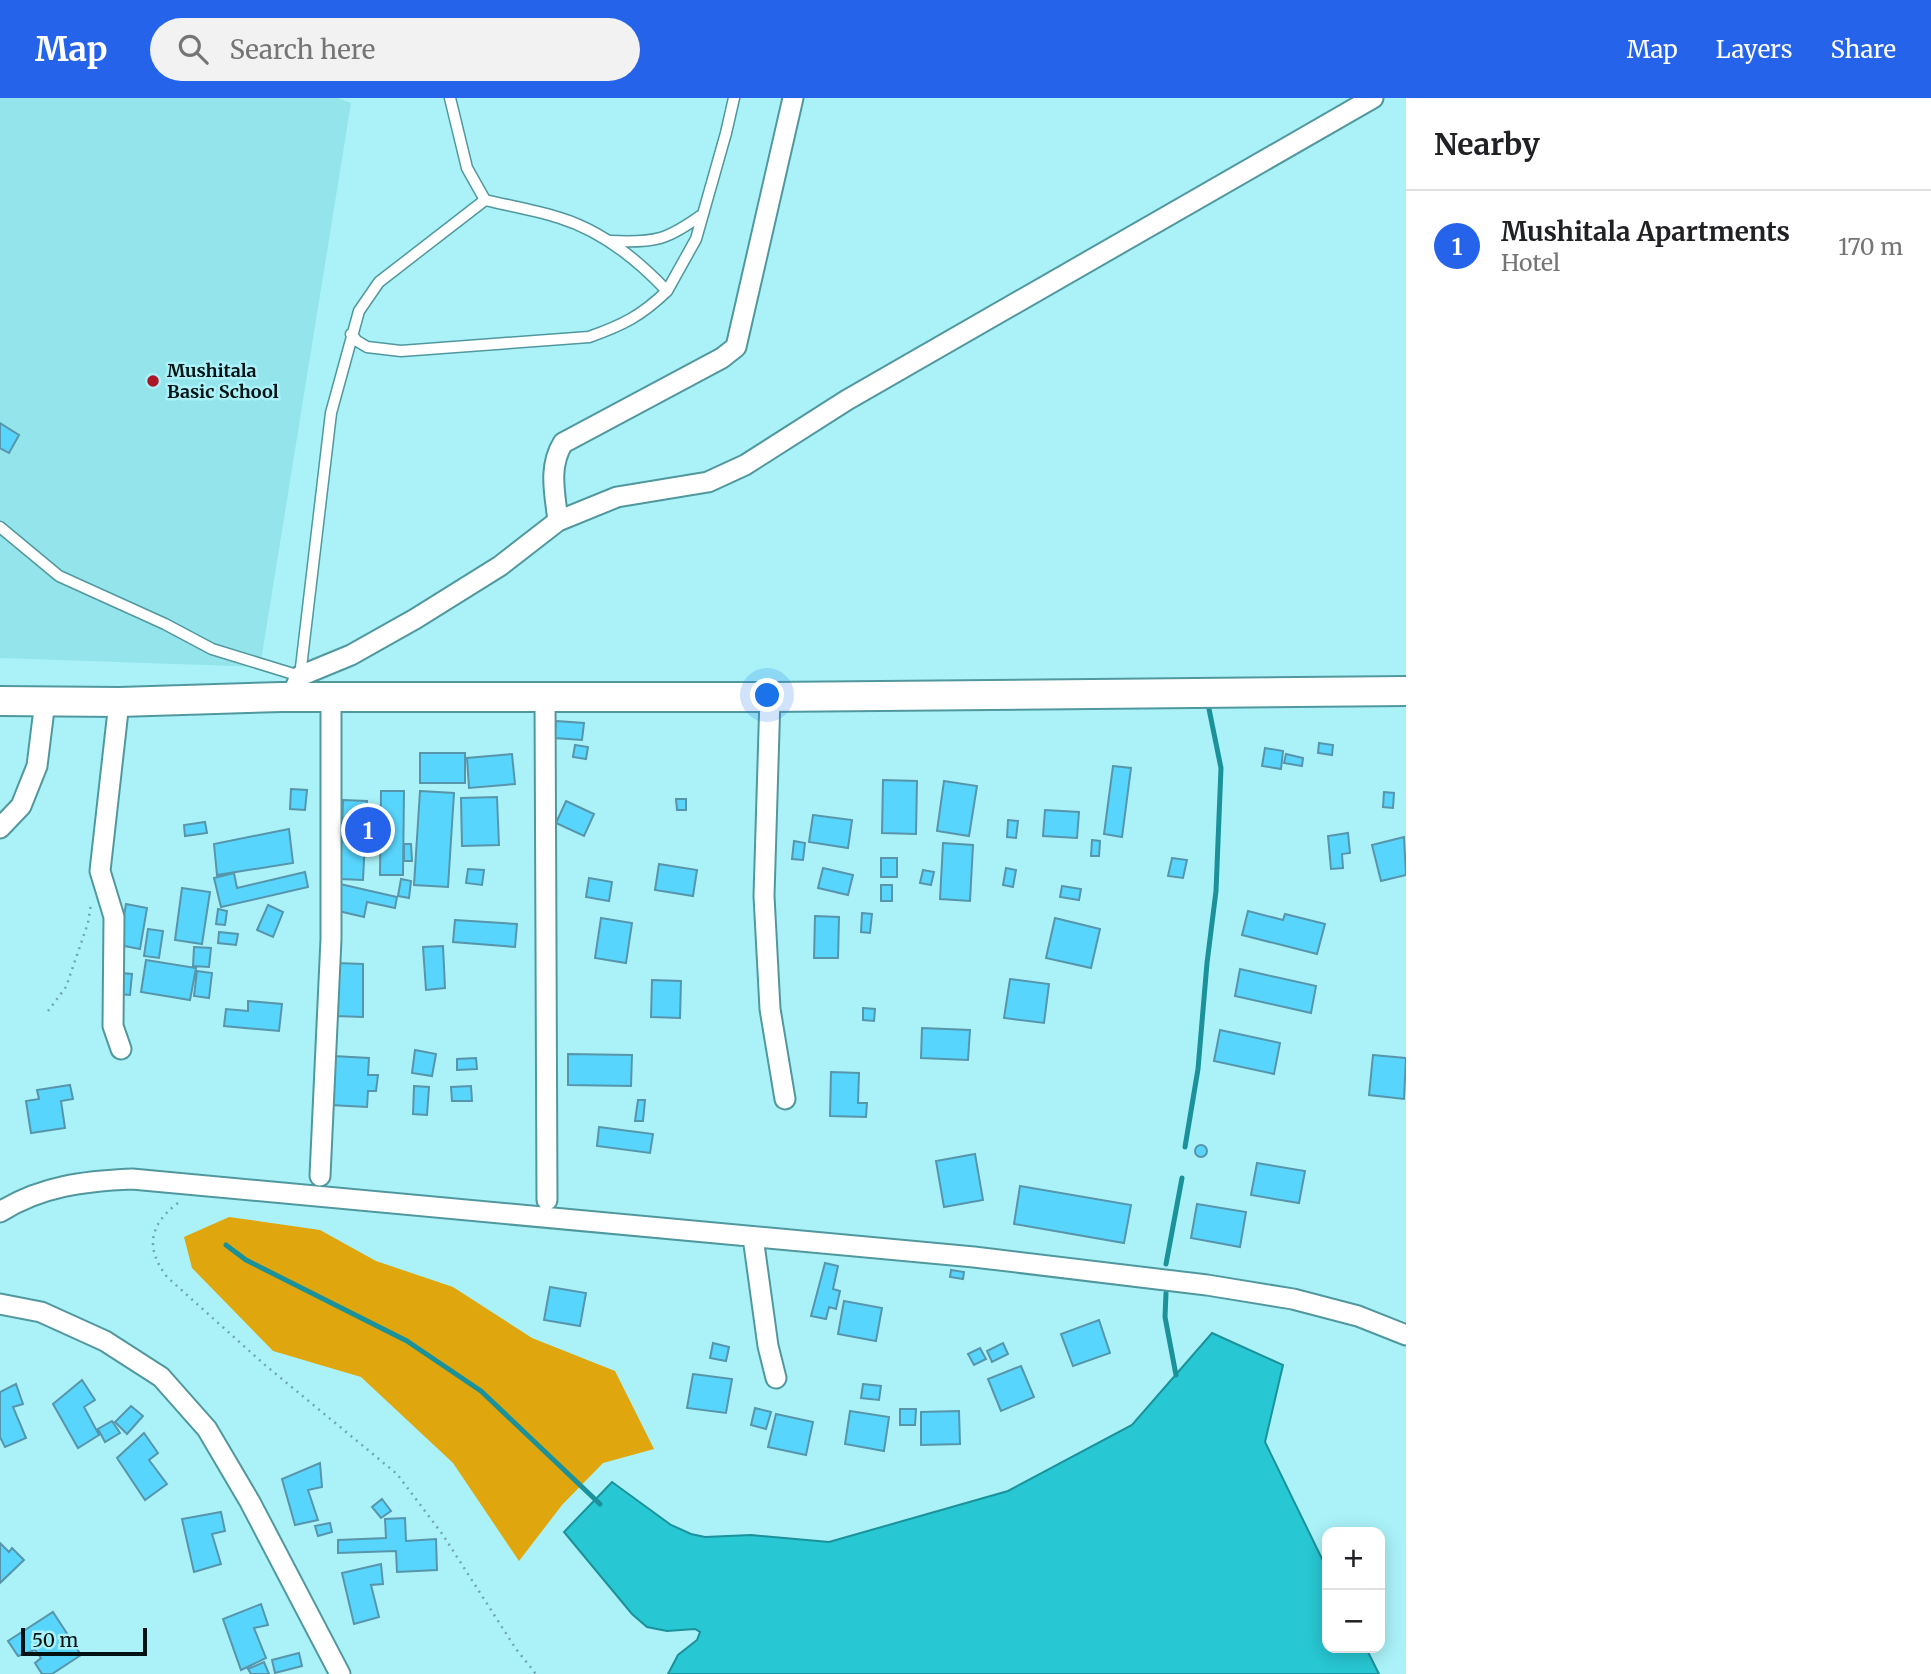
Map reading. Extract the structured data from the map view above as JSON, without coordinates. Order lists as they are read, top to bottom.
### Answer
{
  "places": ["Mushitala Basic School"],
  "scale_bar": "50 m",
  "page": {
    "header": "Map",
    "search": "Search here",
    "nav": ["Map", "Layers", "Share"],
    "heading": "Nearby",
    "list": [
      {
        "mark": "1",
        "name": "Mushitala Apartments",
        "note": "Hotel",
        "value": "170 m"
      }
    ],
    "pins": "1",
    "map_buttons": ["+", "−"],
    "scale": "50 m"
  }
}
